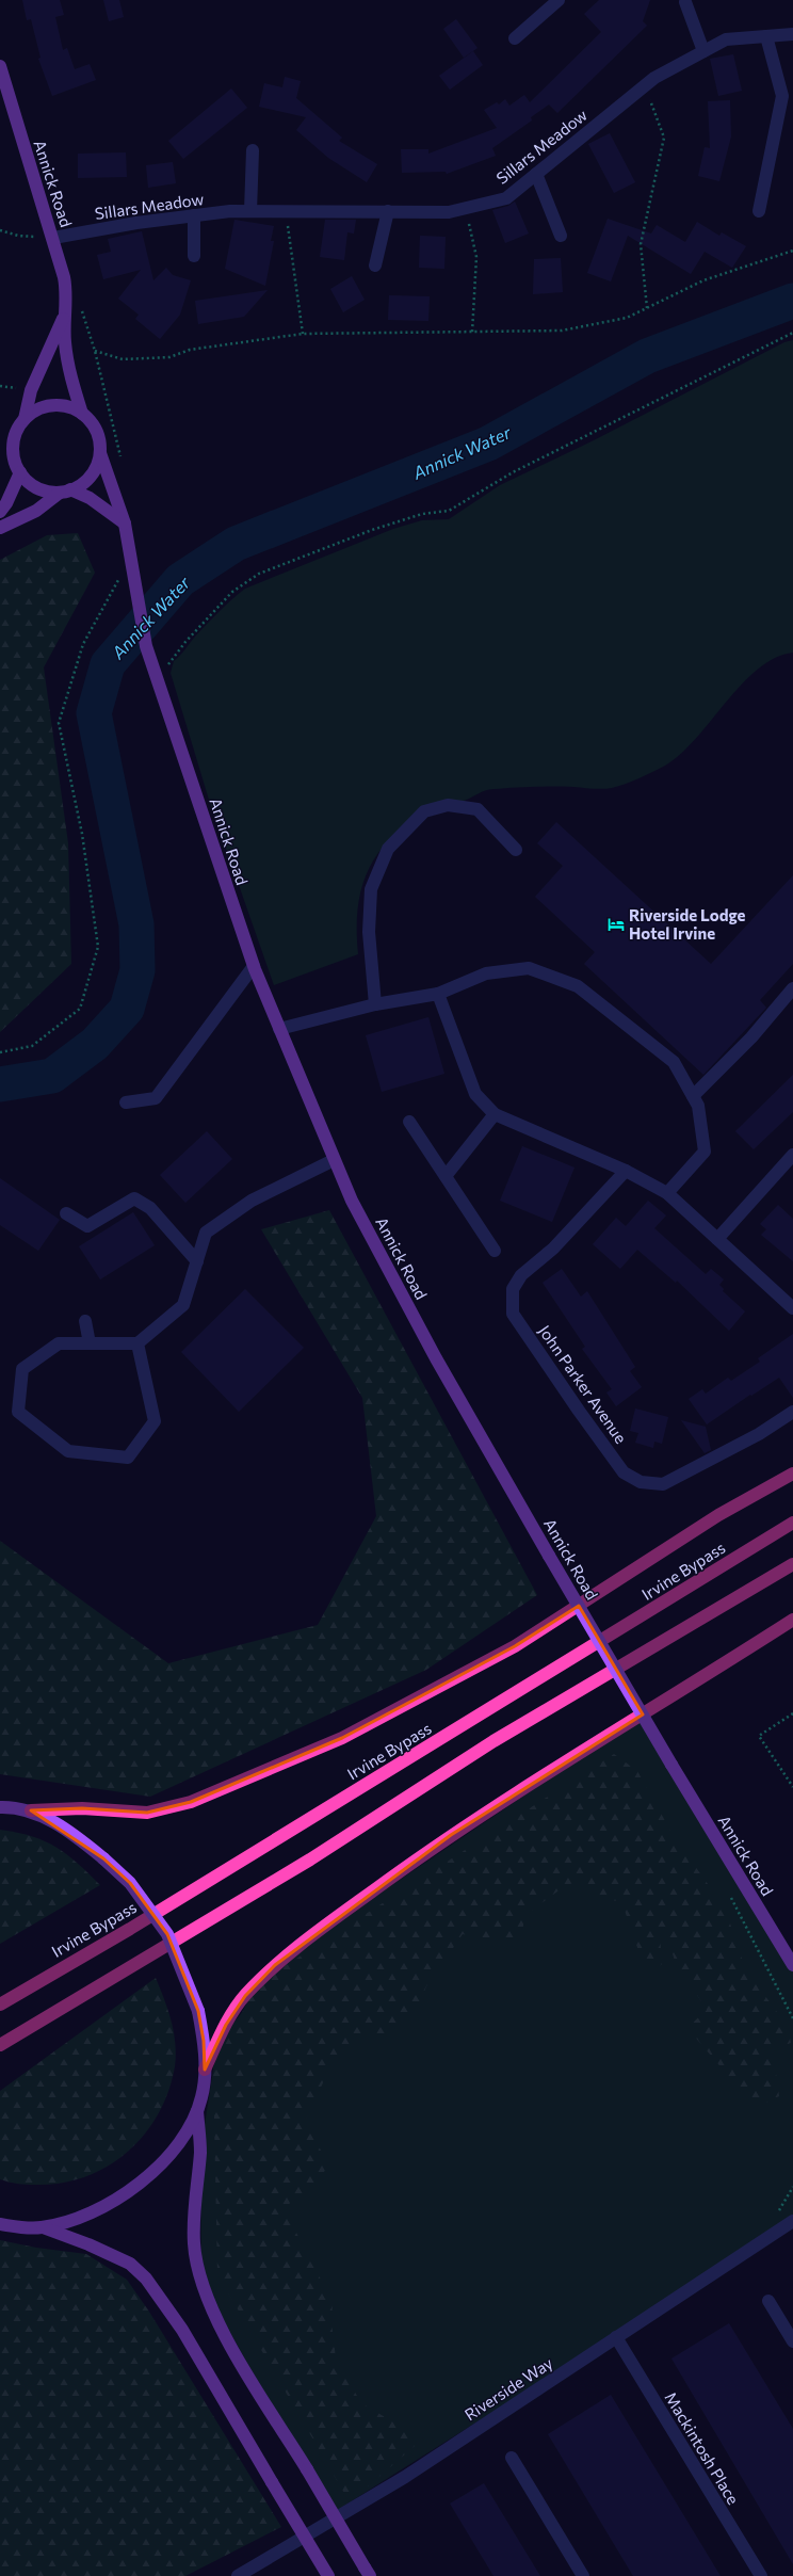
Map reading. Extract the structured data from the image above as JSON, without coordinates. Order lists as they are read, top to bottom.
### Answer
{
  "streets": {
    "highway": ["Irvine Bypass"],
    "main road": ["Annick Road"],
    "street": [
      "Sillars Meadow",
      "John Parker Avenue",
      "Riverside Way",
      "Mackintosh Place"
    ]
  },
  "crossings": [
    ["Sillars Meadow", "Annick Road"],
    ["Riverside Way", "Mackintosh Place"]
  ],
  "water": ["Annick Water"],
  "places": {
    "hotel": ["Riverside Lodge Hotel Irvine"]
  }
}
